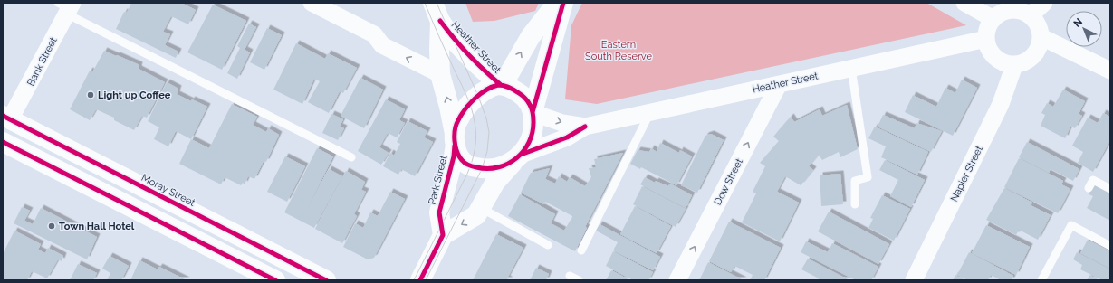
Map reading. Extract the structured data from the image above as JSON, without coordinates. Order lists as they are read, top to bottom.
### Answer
{
  "streets": {
    "street": [
      "Heather Street",
      "Bank Street",
      "Napier Street",
      "Park Street",
      "Dow Street",
      "Moray Street"
    ]
  },
  "crossings": [
    ["Heather Street", "Napier Street"],
    ["Heather Street", "Park Street"],
    ["Heather Street", "Dow Street"],
    ["Bank Street", "Moray Street"]
  ],
  "one_way": ["Dow Street"],
  "parks": ["Eastern South Reserve"],
  "places": ["Light up Coffee", "Town Hall Hotel"],
  "north": "top left"
}
